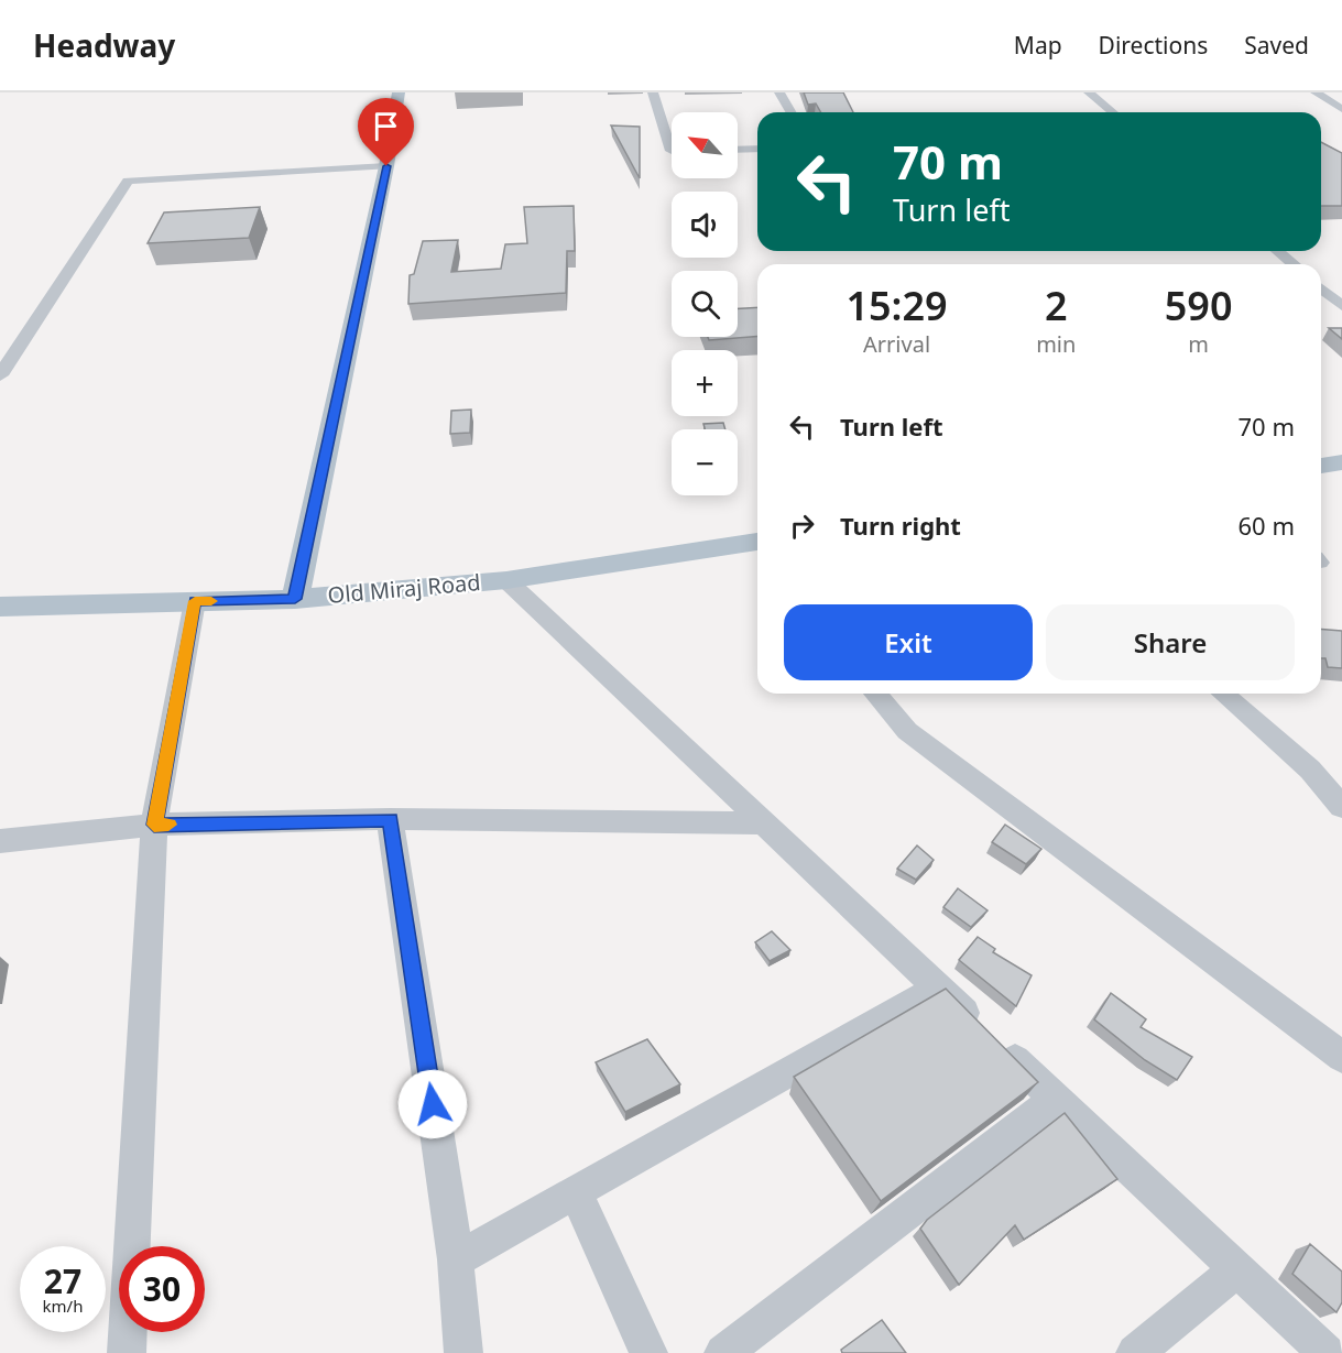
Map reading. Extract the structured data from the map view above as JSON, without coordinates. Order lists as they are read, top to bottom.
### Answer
{
  "streets": {
    "main road": ["Old Miraj Road"]
  },
  "north": "top left",
  "page": {
    "header": "Headway",
    "nav": ["Map", "Directions", "Saved"],
    "map_buttons": ["+", "−"],
    "turn": ["70 m", "Turn left"],
    "eta": [
      "15:29",
      "Arrival",
      "2",
      "min",
      "590",
      "m"
    ],
    "list": [
      {
        "name": "Turn left",
        "value": "70 m"
      },
      {
        "name": "Turn right",
        "value": "60 m"
      }
    ],
    "buttons": ["Exit", "Share"],
    "speed": "27 km/h",
    "limit": "30"
  }
}
